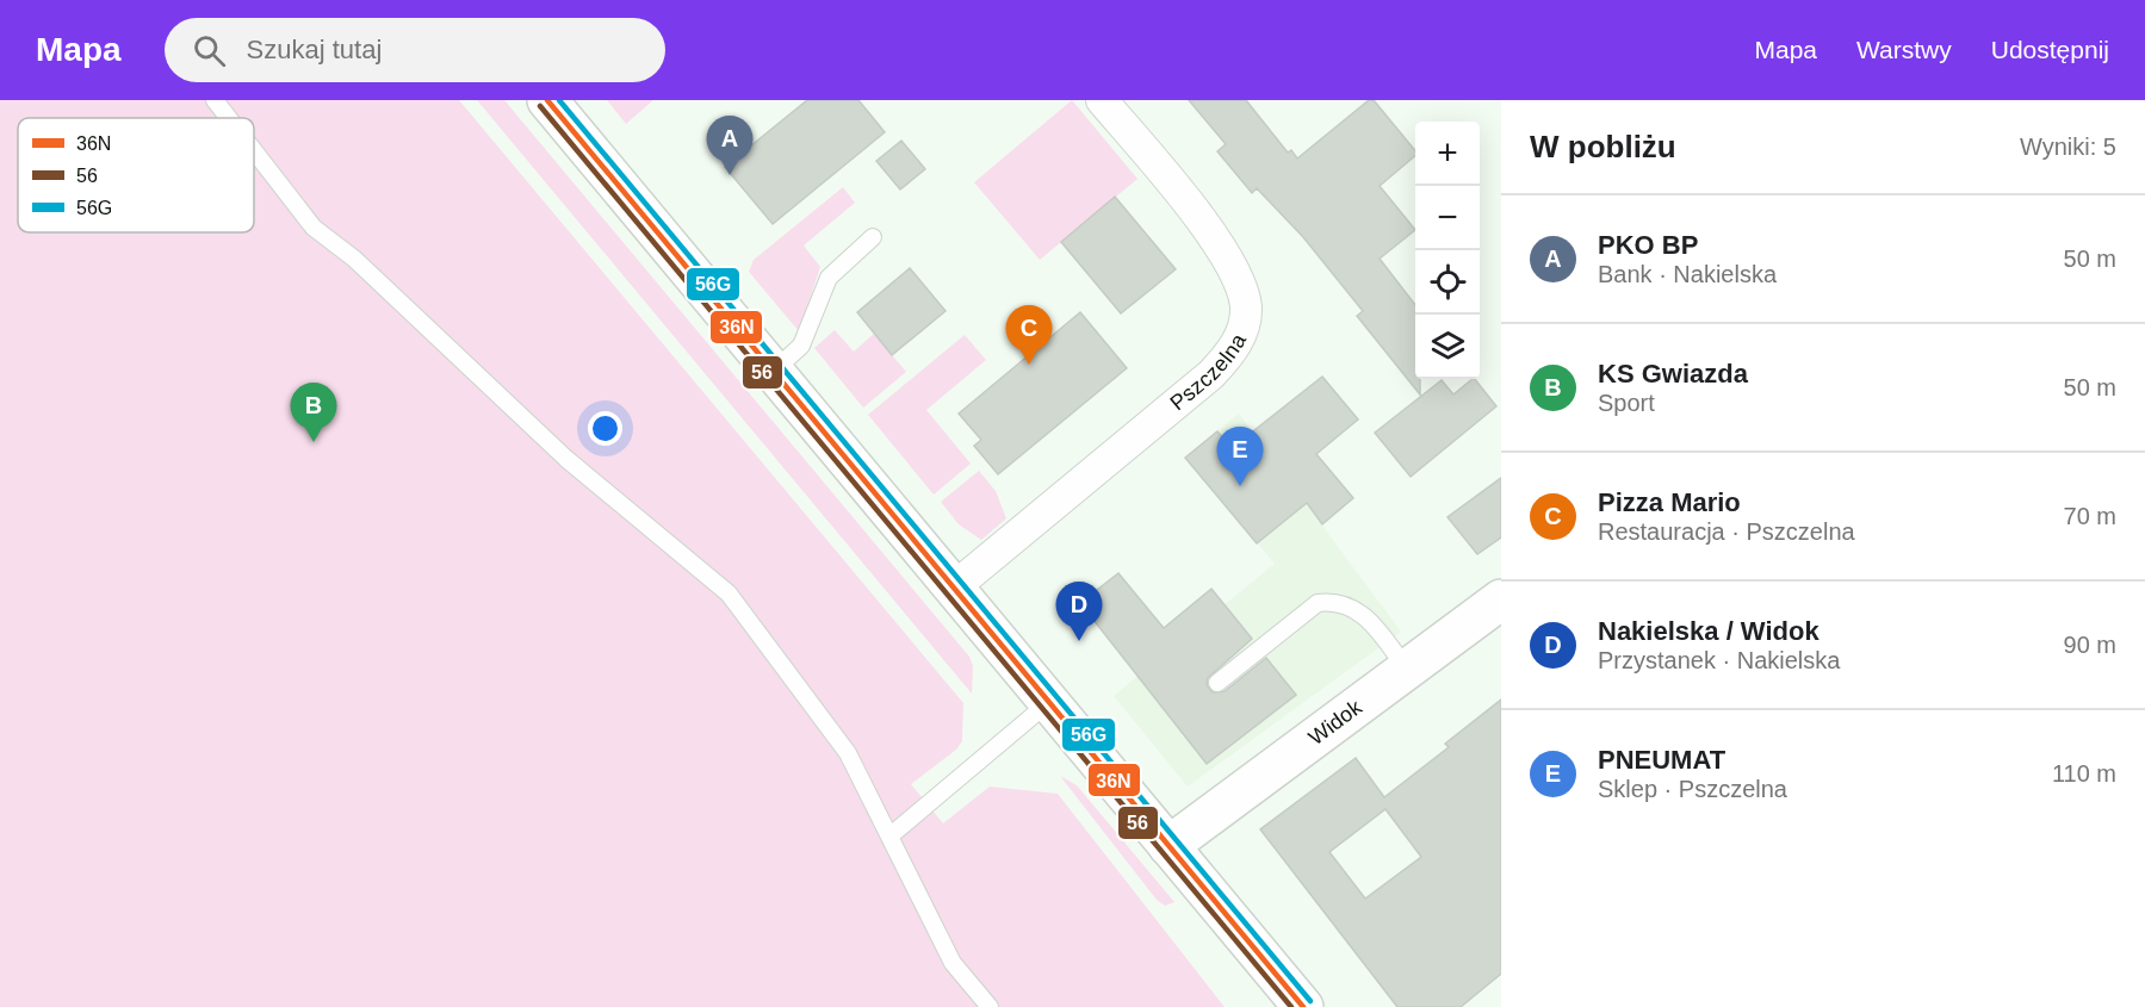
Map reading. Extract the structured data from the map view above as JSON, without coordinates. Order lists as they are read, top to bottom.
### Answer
{
  "streets": {
    "main road": ["Widok"],
    "street": ["Pszczelna"]
  },
  "lines": ["transit line 36N", "transit line 56G", "transit line 56"],
  "legend": ["36N", "56", "56G"],
  "page": {
    "header": "Mapa",
    "search": "Szukaj tutaj",
    "nav": ["Mapa", "Warstwy", "Udostępnij"],
    "heading": ["W pobliżu", "Wyniki: 5"],
    "pins": [
      "A",
      "C",
      "B",
      "E",
      "D"
    ],
    "map_buttons": ["+", "−"],
    "list": [
      {
        "mark": "A",
        "name": "PKO BP",
        "note": "Bank · Nakielska",
        "value": "50 m"
      },
      {
        "mark": "B",
        "name": "KS Gwiazda",
        "note": "Sport",
        "value": "50 m"
      },
      {
        "mark": "C",
        "name": "Pizza Mario",
        "note": "Restauracja · Pszczelna",
        "value": "70 m"
      },
      {
        "mark": "D",
        "name": "Nakielska / Widok",
        "note": "Przystanek · Nakielska",
        "value": "90 m"
      },
      {
        "mark": "E",
        "name": "PNEUMAT",
        "note": "Sklep · Pszczelna",
        "value": "110 m"
      }
    ]
  }
}
